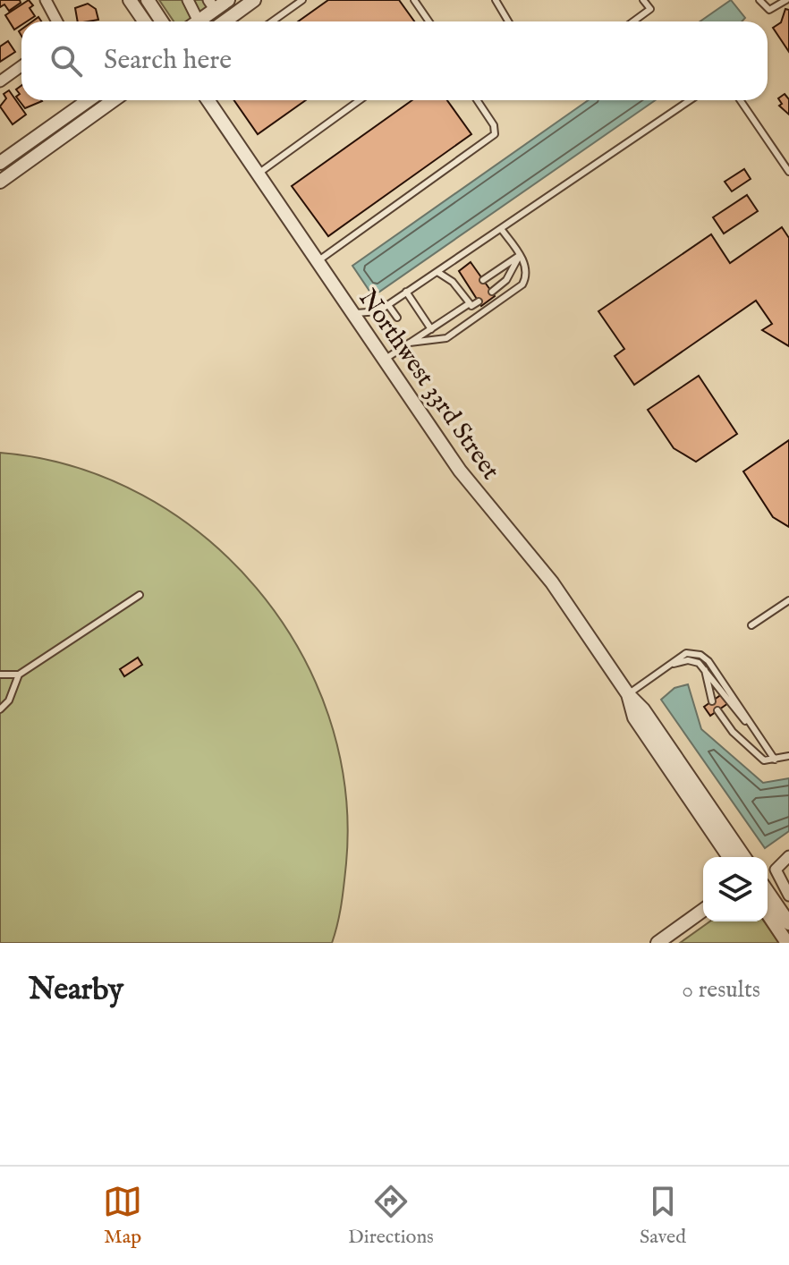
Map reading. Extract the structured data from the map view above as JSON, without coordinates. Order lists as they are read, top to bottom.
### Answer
{
  "streets": {
    "street": ["Northwest 33rd Street"]
  },
  "page": {
    "search": "Search here",
    "heading": ["Nearby", "0 results"],
    "nav": ["Map", "Directions", "Saved"]
  }
}
